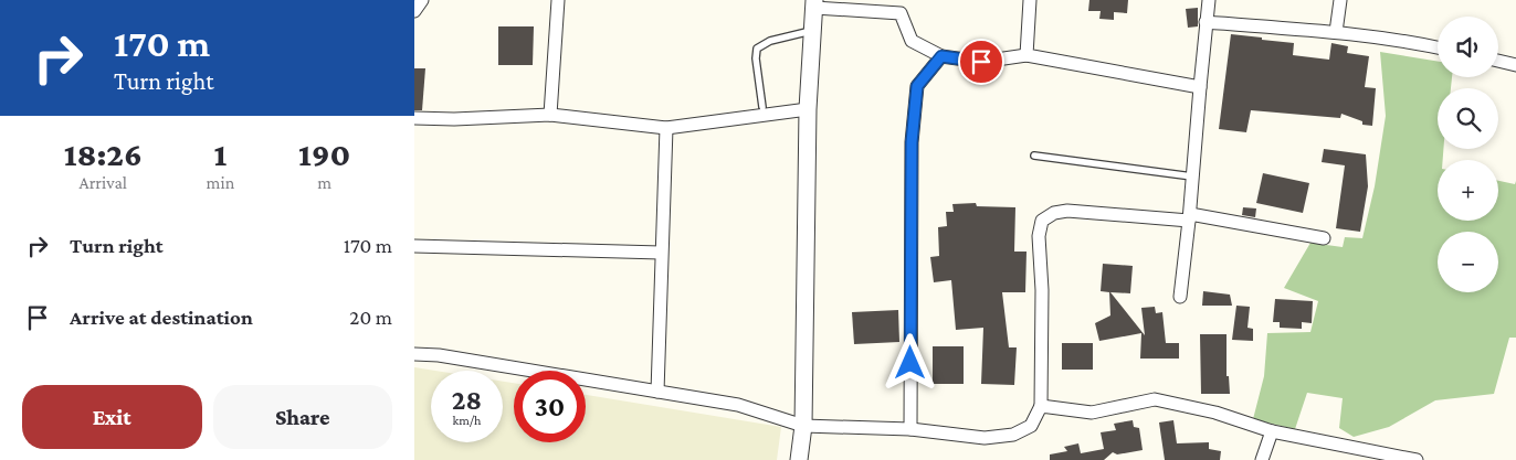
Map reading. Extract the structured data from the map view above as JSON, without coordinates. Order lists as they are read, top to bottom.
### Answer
{
  "page": {
    "turn": ["170 m", "Turn right"],
    "map_buttons": ["+", "−"],
    "eta": [
      "18:26",
      "Arrival",
      "1",
      "min",
      "190",
      "m"
    ],
    "list": [
      {
        "name": "Turn right",
        "value": "170 m"
      },
      {
        "name": "Arrive at destination",
        "value": "20 m"
      }
    ],
    "speed": "28 km/h",
    "limit": "30",
    "buttons": ["Exit", "Share"]
  }
}
